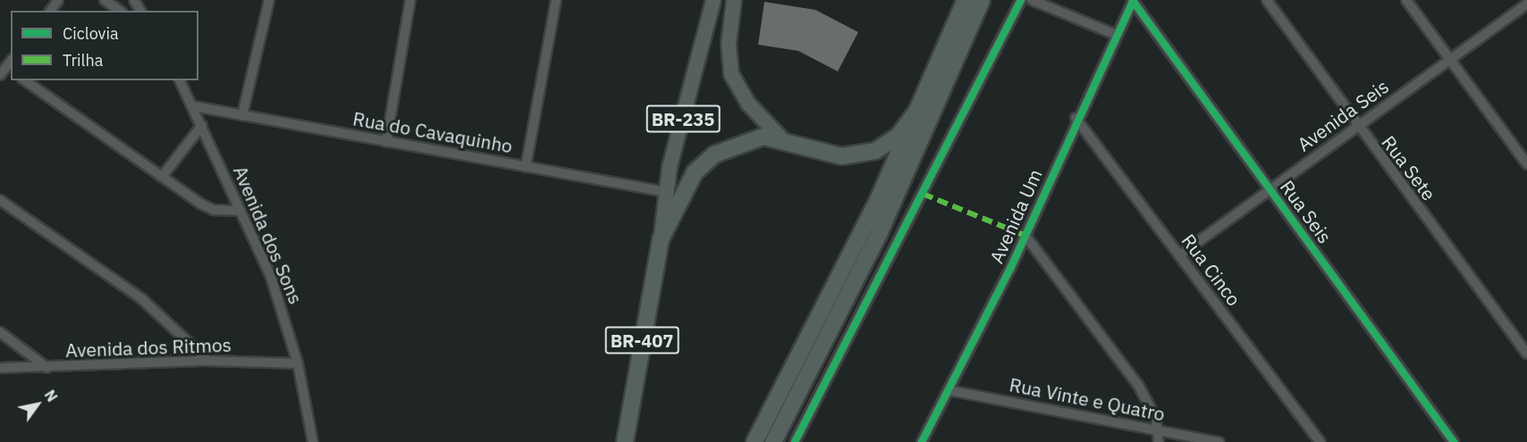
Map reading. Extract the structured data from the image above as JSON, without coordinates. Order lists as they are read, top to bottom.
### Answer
{
  "streets": {
    "highway": ["BR-407"],
    "main road": ["BR-235"],
    "street": [
      "Avenida Seis",
      "Rua do Cavaquinho",
      "Rua Sete",
      "Rua Seis",
      "Avenida Um",
      "Avenida dos Sons",
      "Rua Cinco",
      "Avenida dos Ritmos",
      "Rua Vinte e Quatro"
    ]
  },
  "crossings": [
    ["Avenida Seis", "Rua Sete"],
    ["Avenida Seis", "Rua Seis"],
    ["Avenida Seis", "Rua Cinco"],
    ["BR-235", "Rua do Cavaquinho"],
    ["BR-235", "BR-407"],
    ["Rua do Cavaquinho", "Avenida dos Sons"],
    ["Rua Seis", "Avenida Um"],
    ["Avenida Um", "Rua Cinco"],
    ["Avenida Um", "Rua Vinte e Quatro"],
    ["Avenida dos Sons", "Avenida dos Ritmos"]
  ],
  "legend": ["Ciclovia", "Trilha"],
  "north": "top right"
}
